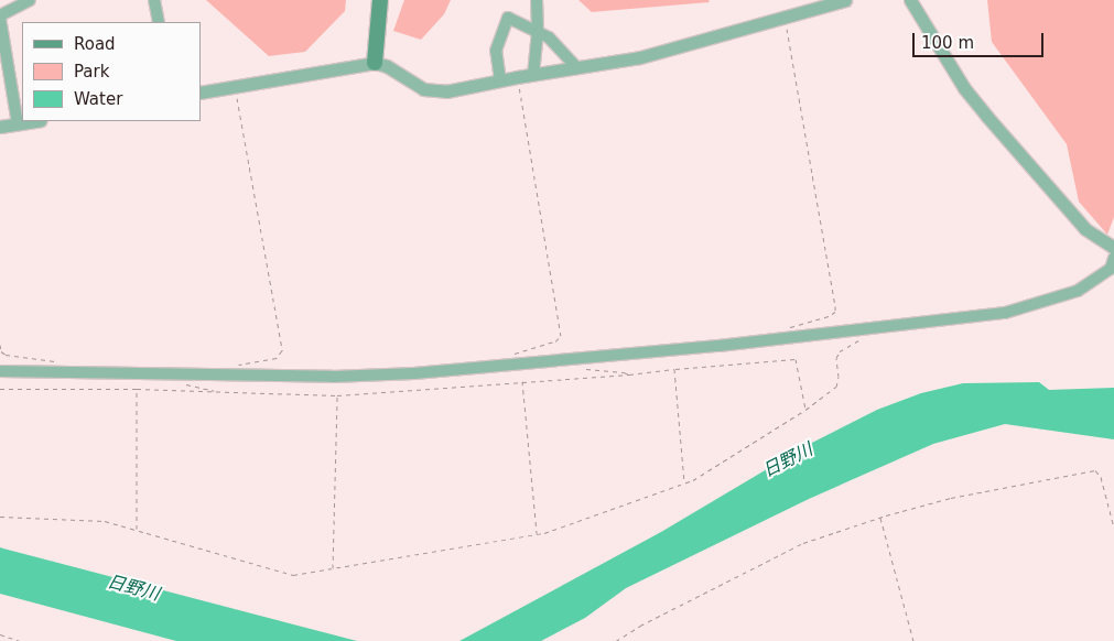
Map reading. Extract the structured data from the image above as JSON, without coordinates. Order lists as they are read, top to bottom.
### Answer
{
  "water": ["日野川"],
  "legend": ["Road", "Park", "Water"],
  "scale_bar": "100 m"
}
